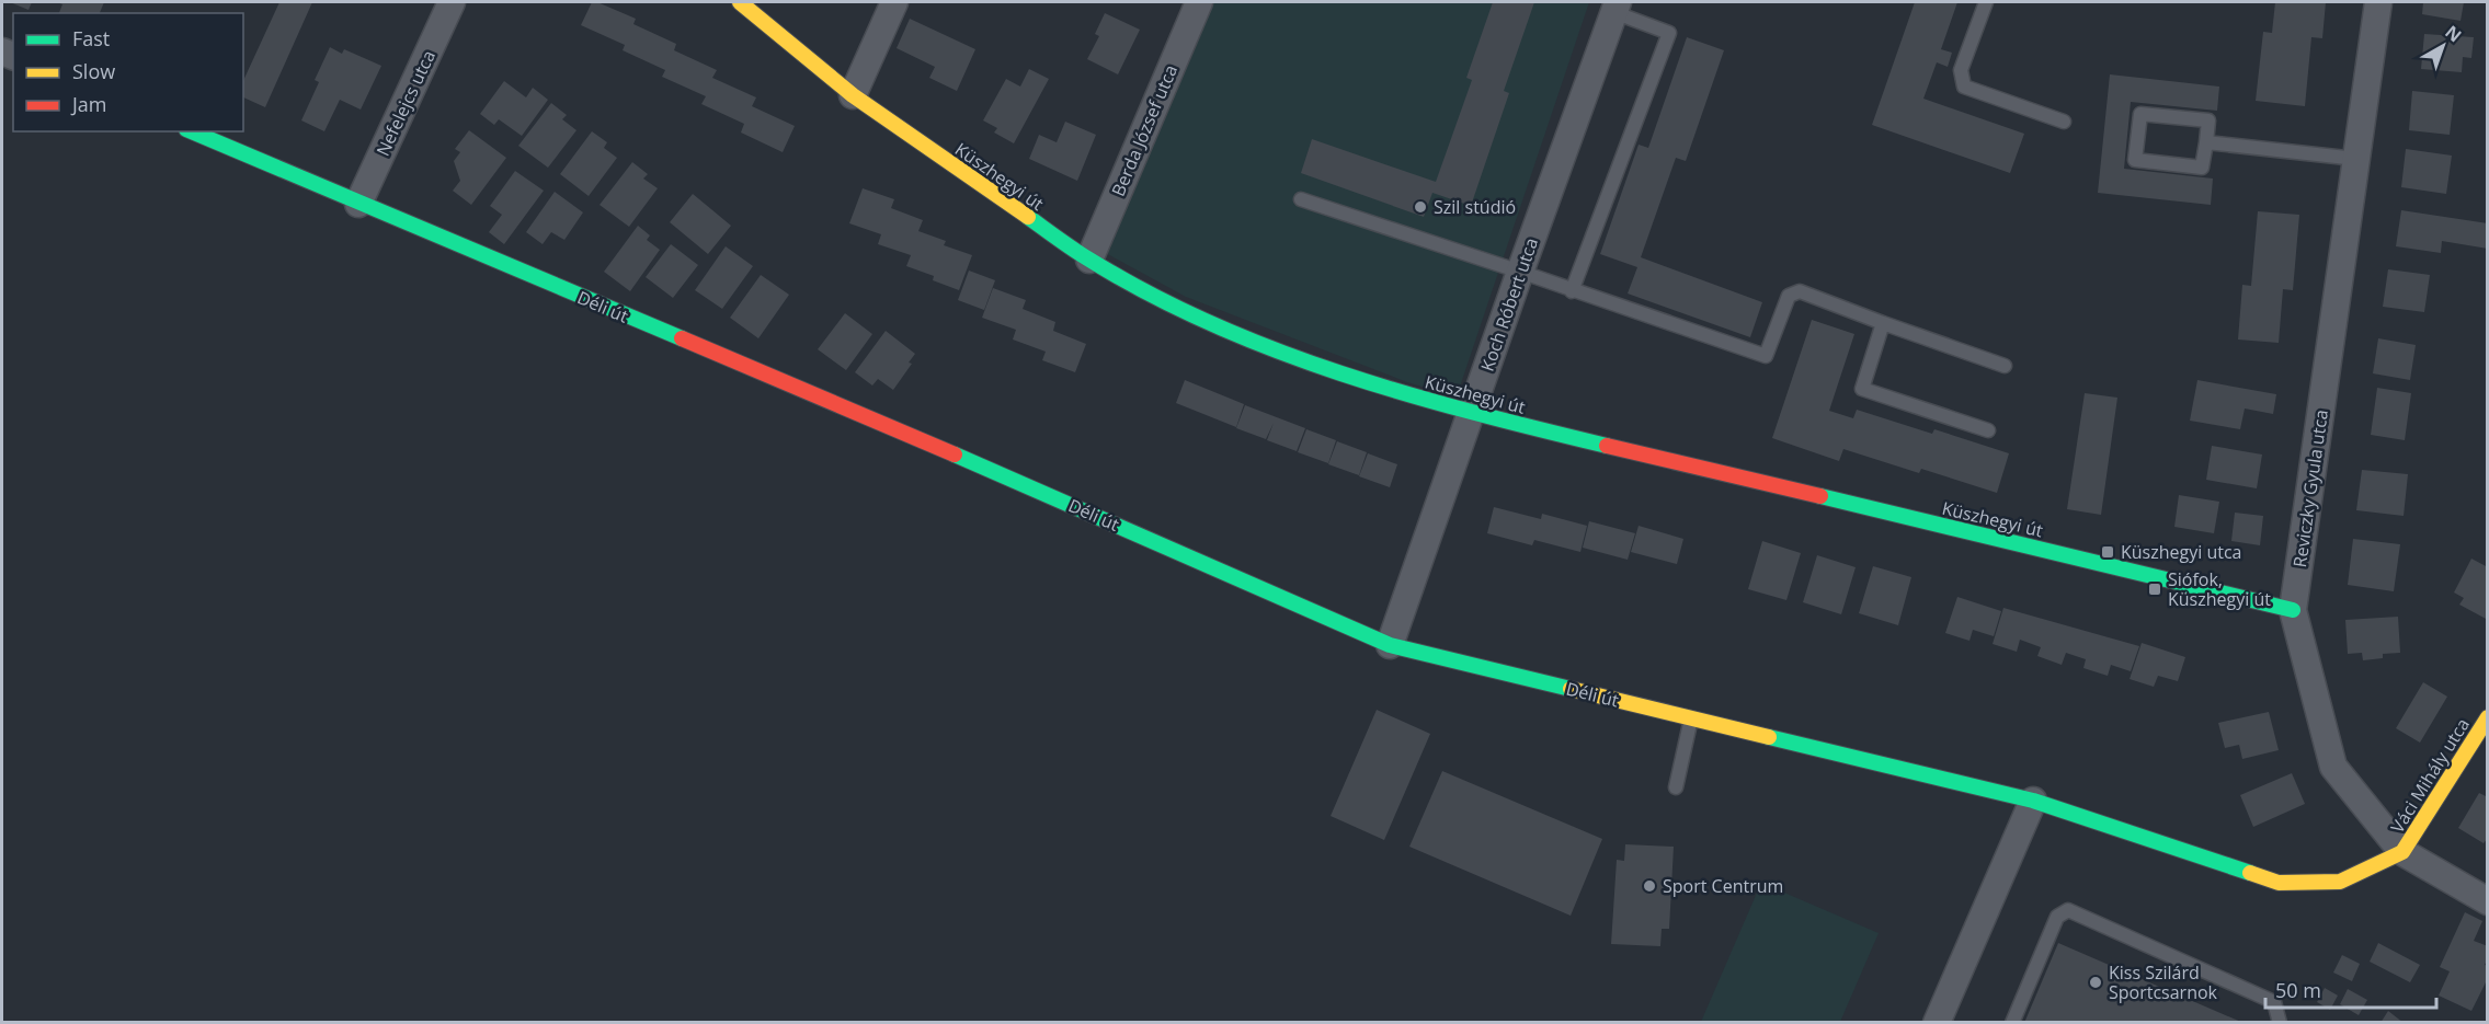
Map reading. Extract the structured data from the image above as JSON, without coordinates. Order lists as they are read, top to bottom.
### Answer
{
  "streets": {
    "street": [
      "Nefelejcs utca",
      "Berda József utca",
      "Küszhegyi út",
      "Koch Róbert utca",
      "Déli út",
      "Reviczky Gyula utca",
      "Váci Mihály utca"
    ]
  },
  "crossings": [
    ["Nefelejcs utca", "Déli út"],
    ["Berda József utca", "Küszhegyi út"],
    ["Küszhegyi út", "Koch Róbert utca"],
    ["Küszhegyi út", "Reviczky Gyula utca"],
    ["Koch Róbert utca", "Déli út"],
    ["Déli út", "Reviczky Gyula utca"],
    ["Déli út", "Váci Mihály utca"],
    ["Reviczky Gyula utca", "Váci Mihály utca"]
  ],
  "places": {
    "other": ["Szil stúdió", "Sport Centrum", "Kiss Szilárd Sportcsarnok"],
    "transit": ["Küszhegyi utca", "Siófok, Küszhegyi út"]
  },
  "legend": ["Fast", "Slow", "Jam"],
  "scale_bar": "50 m",
  "north": "top right"
}
